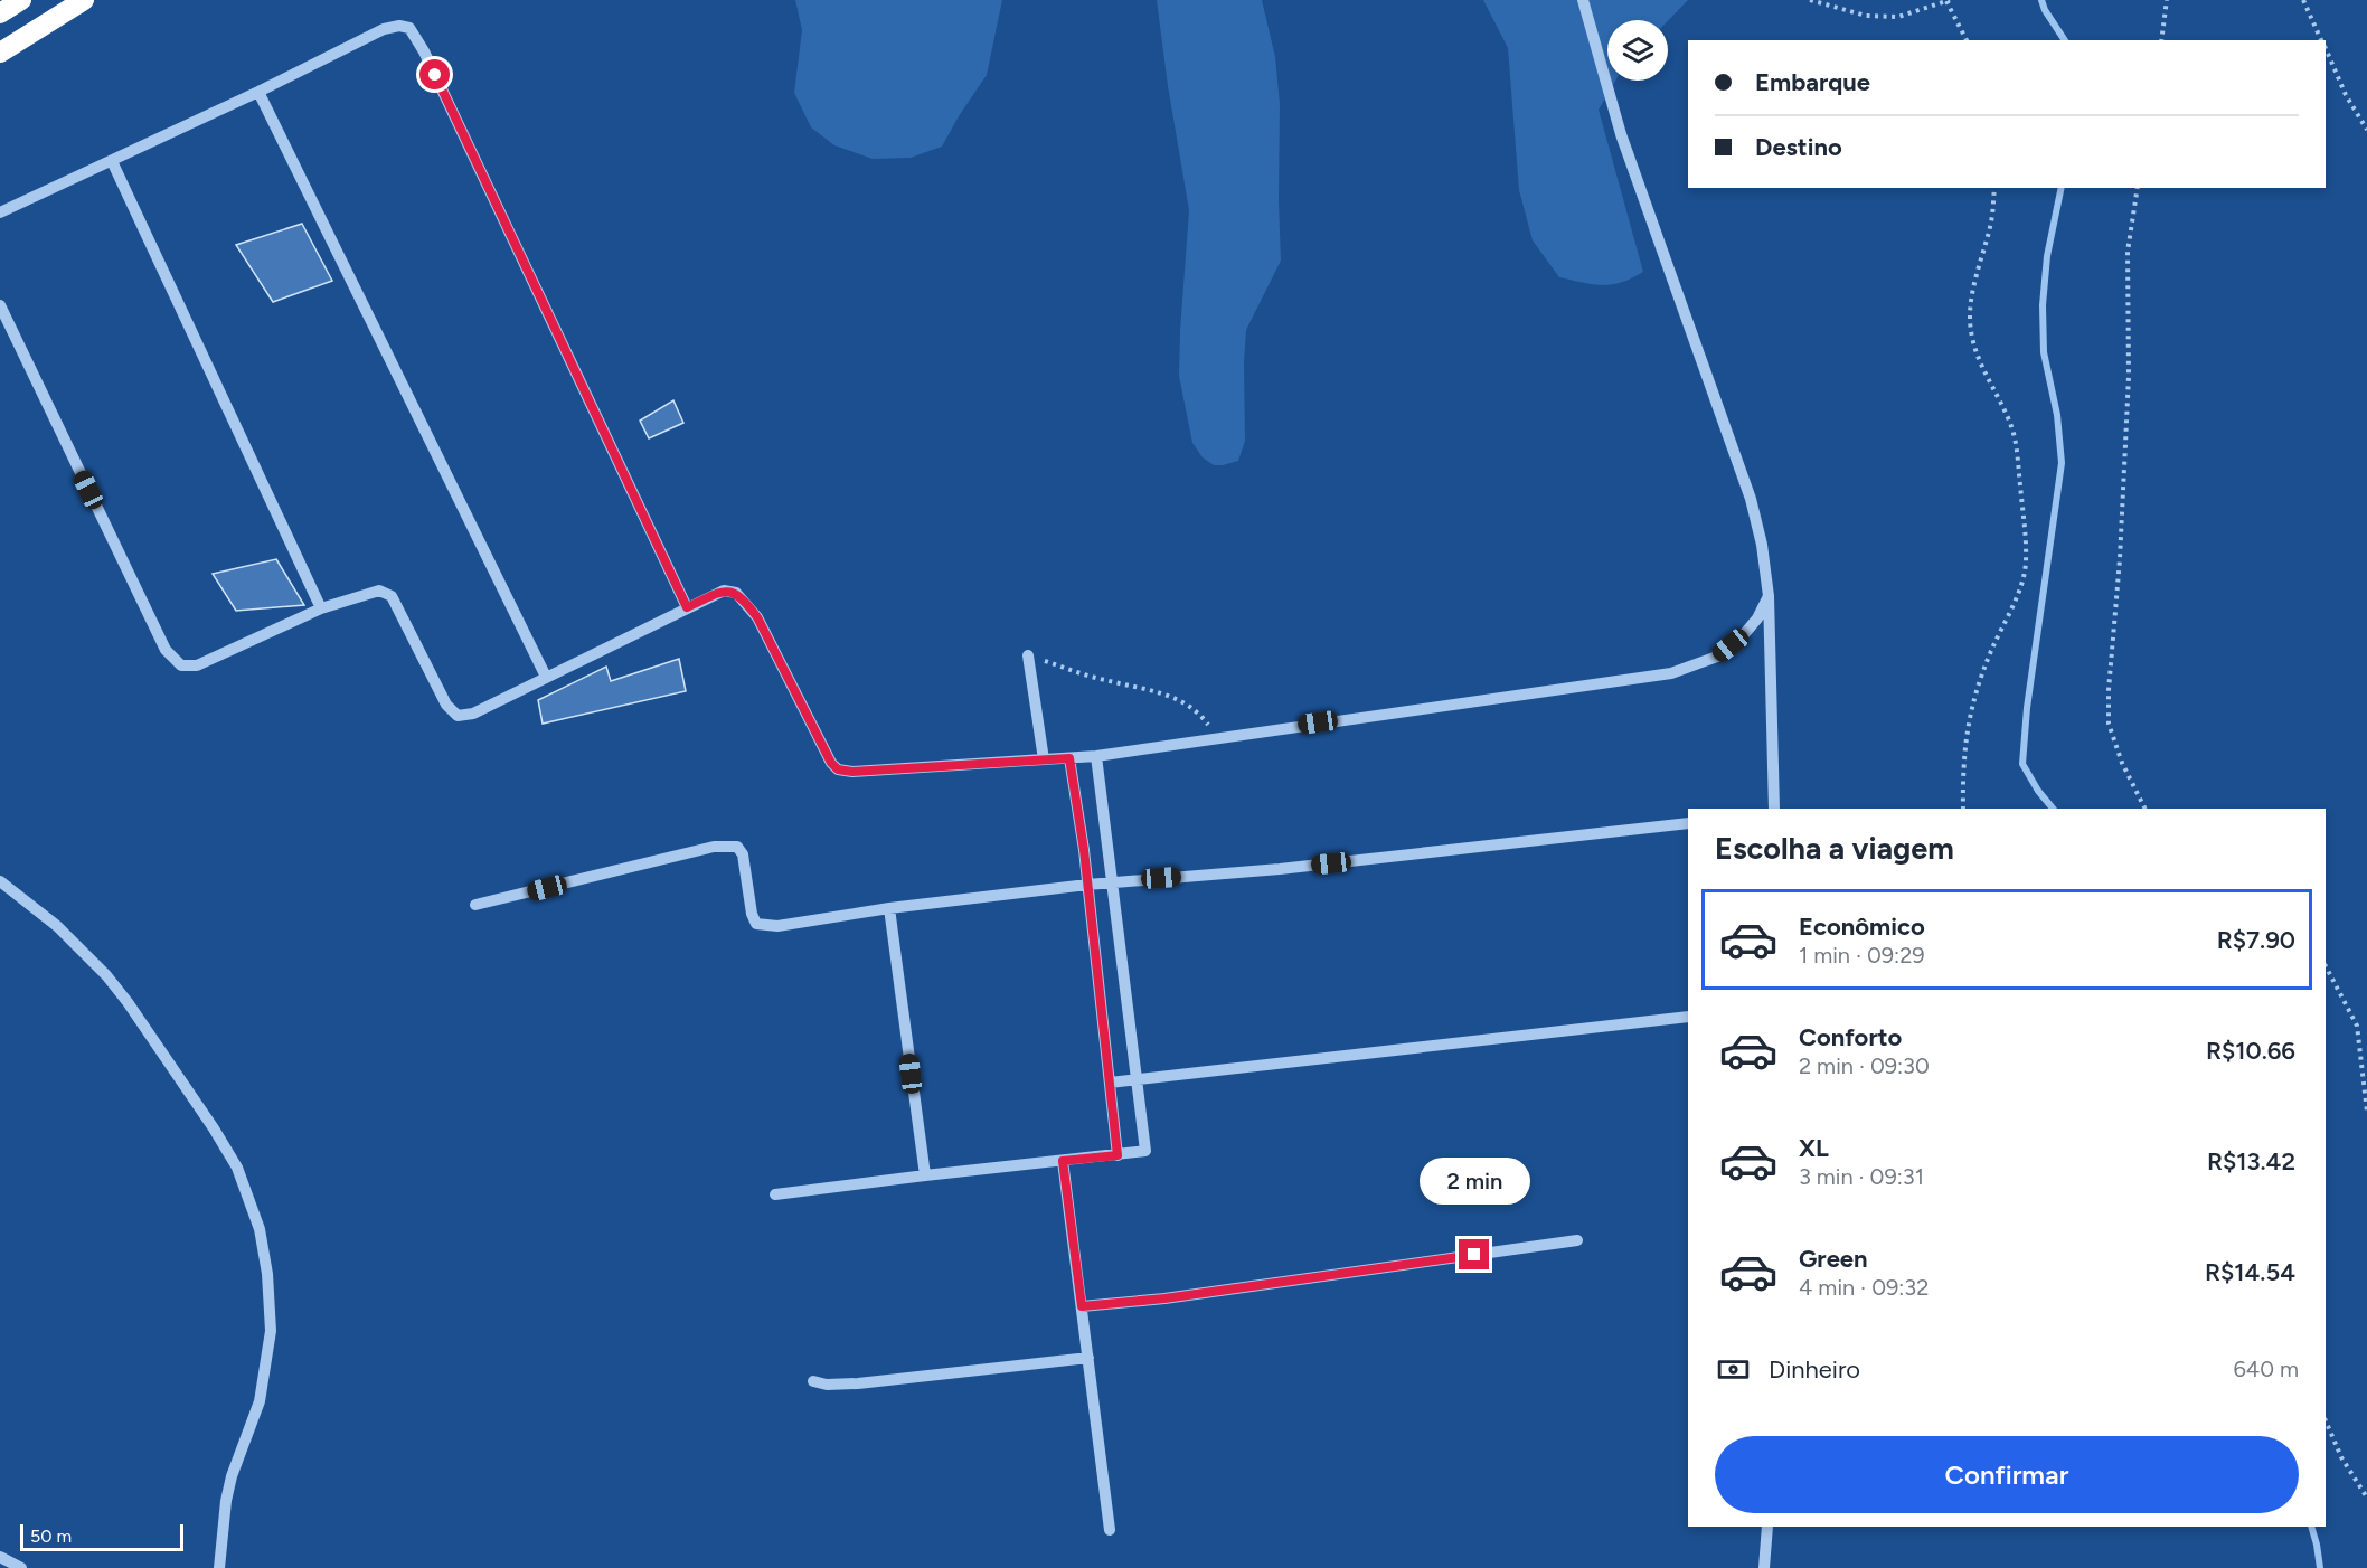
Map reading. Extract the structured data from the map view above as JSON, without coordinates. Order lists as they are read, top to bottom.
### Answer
{
  "scale_bar": "50 m",
  "page": {
    "banner": ["Embarque", "Destino"],
    "heading": "Escolha a viagem",
    "list": [
      {
        "name": "Econômico",
        "note": "1 min · 09:29",
        "value": "R$7.90"
      },
      {
        "name": "Conforto",
        "note": "2 min · 09:30",
        "value": "R$10.66"
      },
      {
        "name": "XL",
        "note": "3 min · 09:31",
        "value": "R$13.42"
      },
      {
        "name": "Green",
        "note": "4 min · 09:32",
        "value": "R$14.54"
      }
    ],
    "bubble": "2 min",
    "pay": ["Dinheiro", "640 m"],
    "buttons": "Confirmar",
    "scale": "50 m"
  }
}
